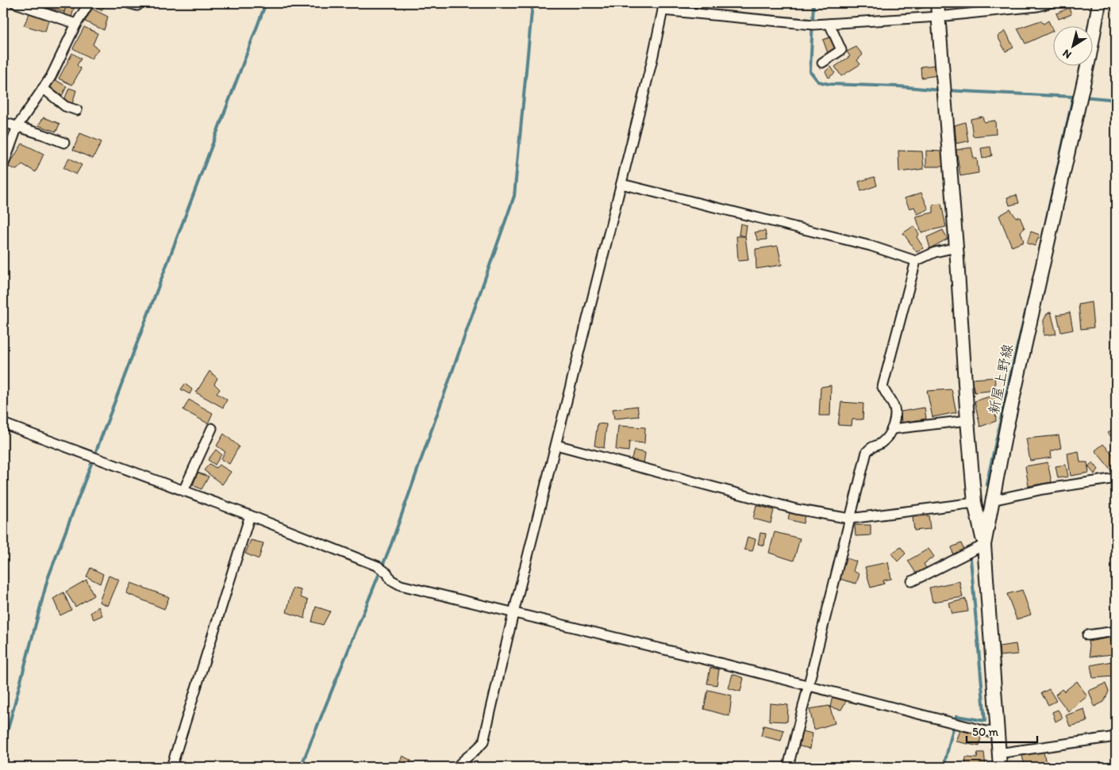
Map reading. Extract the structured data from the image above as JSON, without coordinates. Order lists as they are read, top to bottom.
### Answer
{
  "streets": {
    "main road": ["新屋上野線"]
  },
  "scale_bar": "50 m",
  "north": "bottom left"
}
